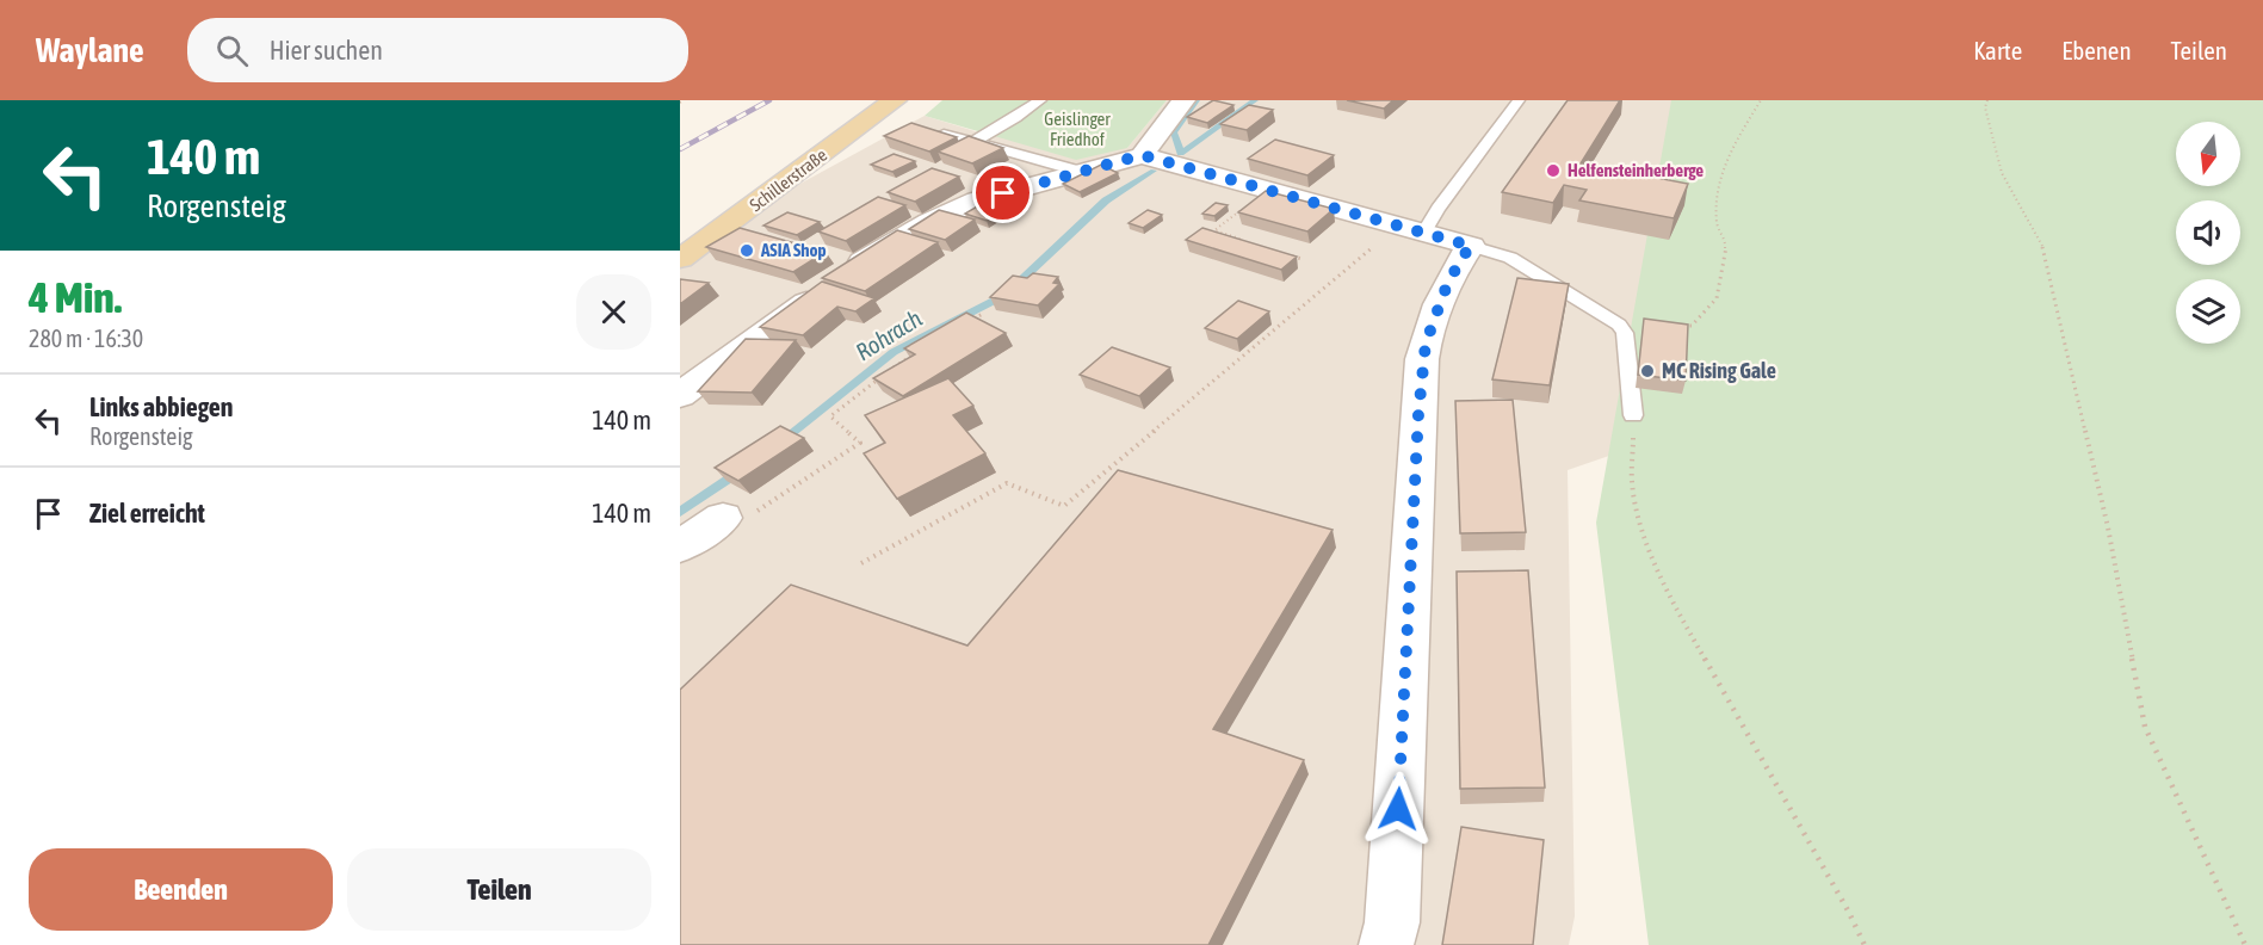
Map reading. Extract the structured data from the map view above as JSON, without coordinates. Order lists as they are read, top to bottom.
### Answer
{
  "streets": {
    "main road": ["Schillerstraße"]
  },
  "water": ["Rohrach"],
  "parks": ["Geislinger Friedhof"],
  "places": ["Helfensteinherberge", "ASIA Shop", "MC Rising Gale"],
  "north": "bottom",
  "page": {
    "header": "Waylane",
    "search": "Hier suchen",
    "nav": ["Karte", "Ebenen", "Teilen"],
    "turn": ["140 m", "Rorgensteig"],
    "heading": ["4 Min.", "280 m · 16:30"],
    "list": [
      {
        "name": "Links abbiegen",
        "note": "Rorgensteig",
        "value": "140 m"
      },
      {
        "name": "Ziel erreicht",
        "value": "140 m"
      }
    ],
    "buttons": ["Beenden", "Teilen"]
  }
}
